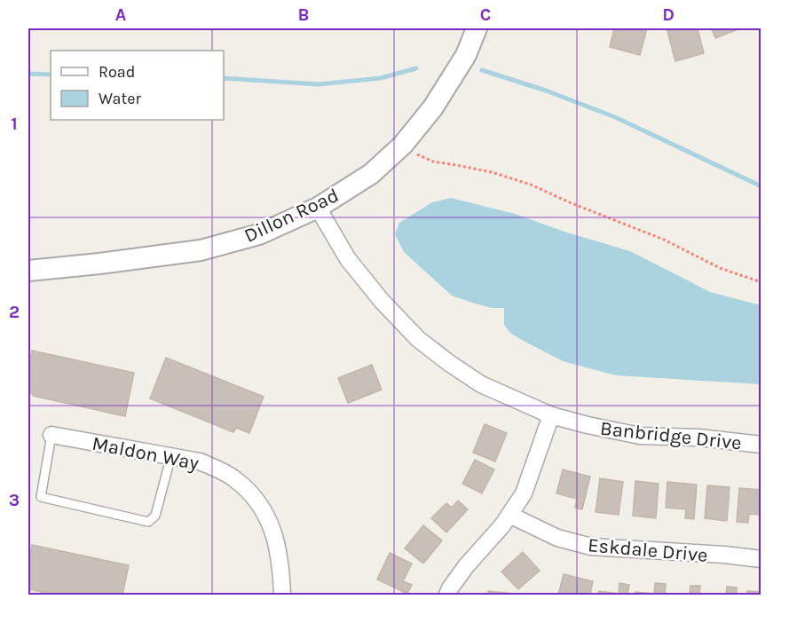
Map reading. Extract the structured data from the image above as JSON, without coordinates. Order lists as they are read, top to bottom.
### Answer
{
  "streets": {
    "street": [
      "Dillon Road",
      "Banbridge Drive",
      "Maldon Way",
      "Eskdale Drive"
    ]
  },
  "crossings": [
    ["Dillon Road", "Banbridge Drive"]
  ],
  "legend": ["Road", "Water"],
  "grid": {
    "columns": [
      "A",
      "B",
      "C",
      "D"
    ],
    "rows": ["1", "2", "3"]
  }
}
